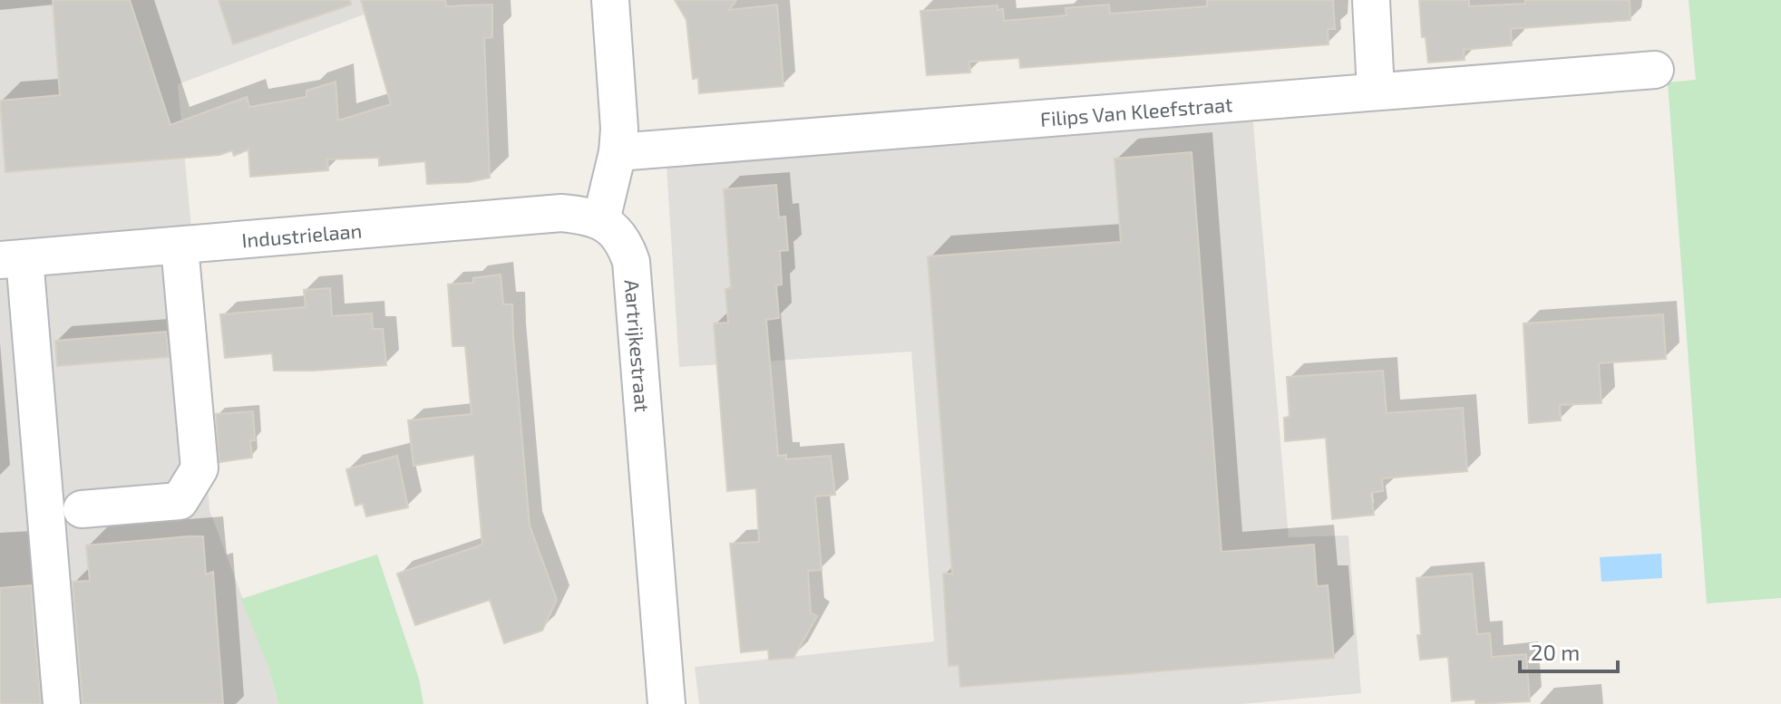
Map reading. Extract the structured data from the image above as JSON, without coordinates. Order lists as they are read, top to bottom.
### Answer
{
  "streets": {
    "street": ["Filips Van Kleefstraat", "Industrielaan", "Aartrijkestraat"]
  },
  "crossings": [
    ["Industrielaan", "Aartrijkestraat"]
  ],
  "scale_bar": "20 m"
}
